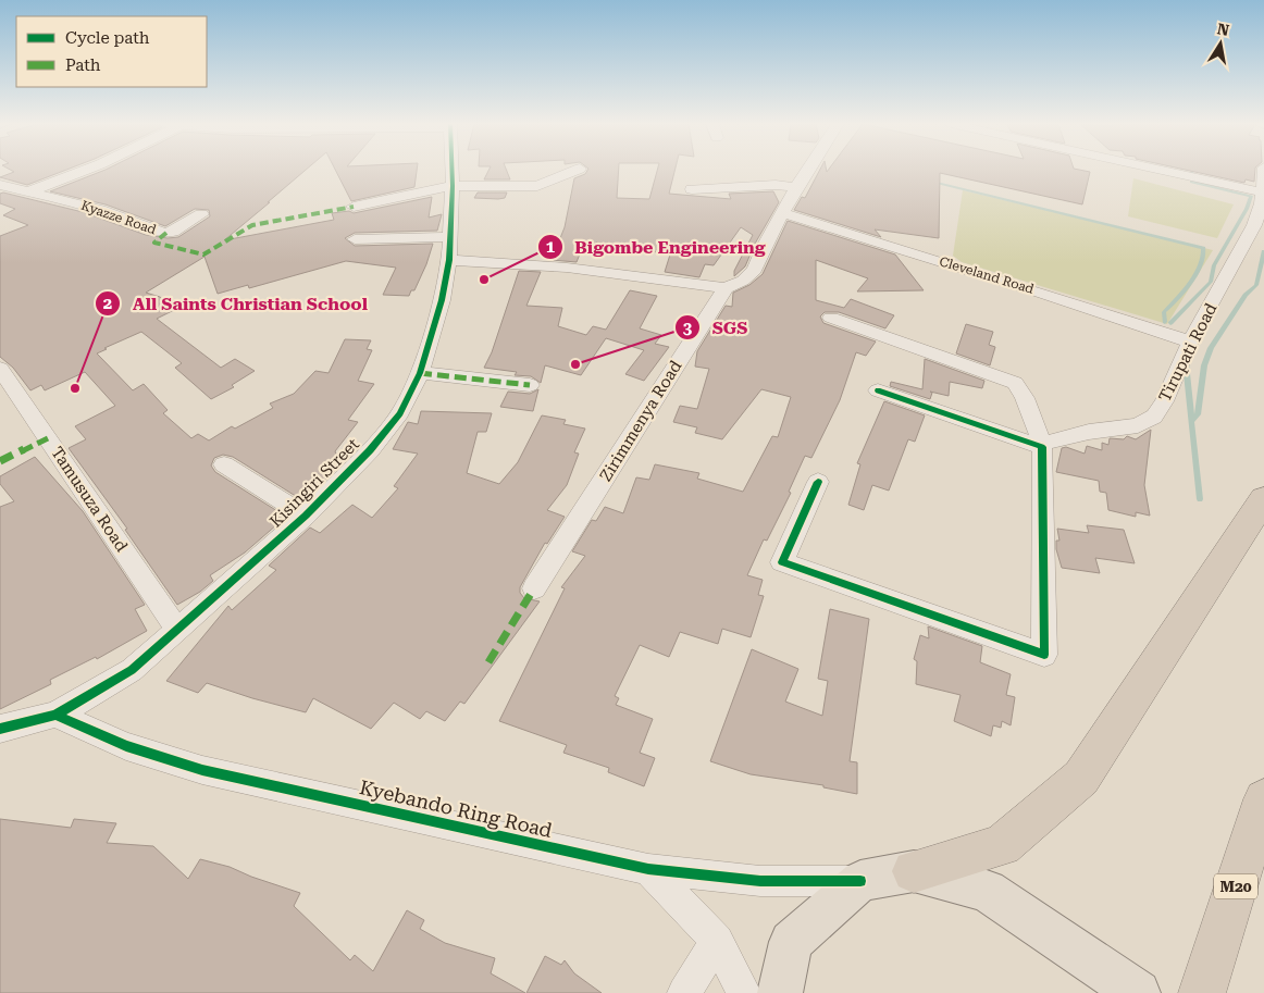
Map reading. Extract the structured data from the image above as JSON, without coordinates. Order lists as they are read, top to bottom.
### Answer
{
  "streets": {
    "highway": ["M20"],
    "street": [
      "Kyazze Road",
      "Cleveland Road",
      "Tirupati Road",
      "Zirimmenya Road",
      "Kisingiri Street",
      "Tamusuza Road",
      "Kyebando Ring Road"
    ]
  },
  "crossings": [
    ["Cleveland Road", "Tirupati Road"],
    ["Kisingiri Street", "Tamusuza Road"],
    ["Kisingiri Street", "Kyebando Ring Road"]
  ],
  "places": ["Bigombe Engineering", "SGS", "All Saints Christian School"],
  "legend": ["Cycle path", "Path"],
  "north": "top"
}
